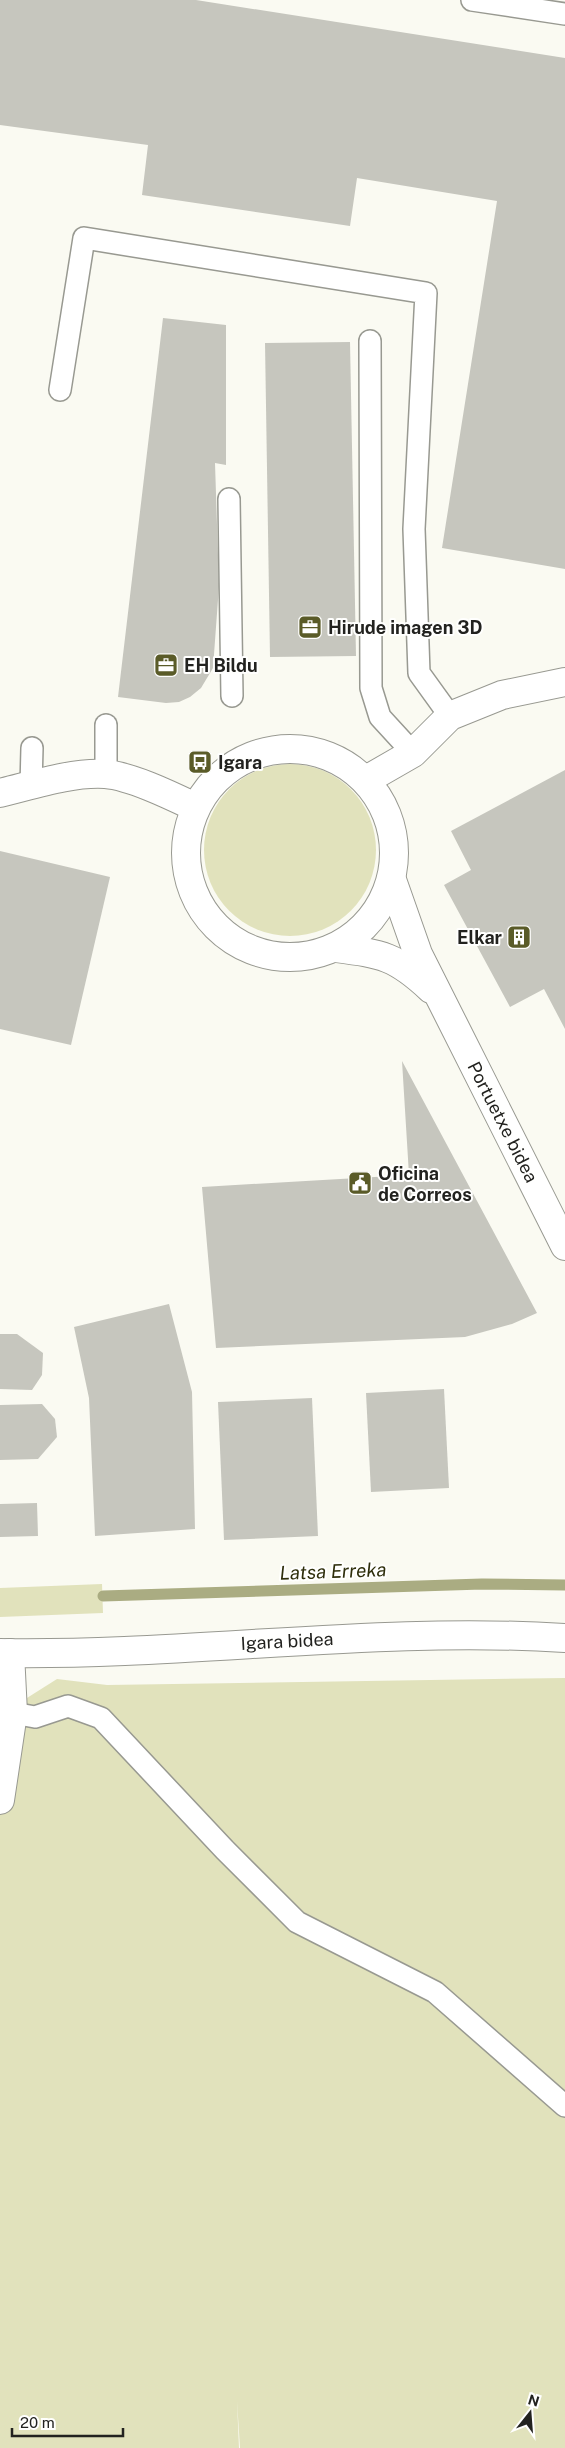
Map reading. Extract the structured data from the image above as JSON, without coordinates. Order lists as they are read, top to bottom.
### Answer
{
  "streets": {
    "street": ["Portuetxe bidea", "Igara bidea"]
  },
  "water": ["Latsa Erreka"],
  "places": {
    "office": ["Hirude imagen 3D", "EH Bildu"],
    "bus stop": ["Igara"],
    "building": ["Elkar"],
    "public building": ["Oficina de Correos"]
  },
  "scale_bar": "20 m",
  "north": "top"
}
